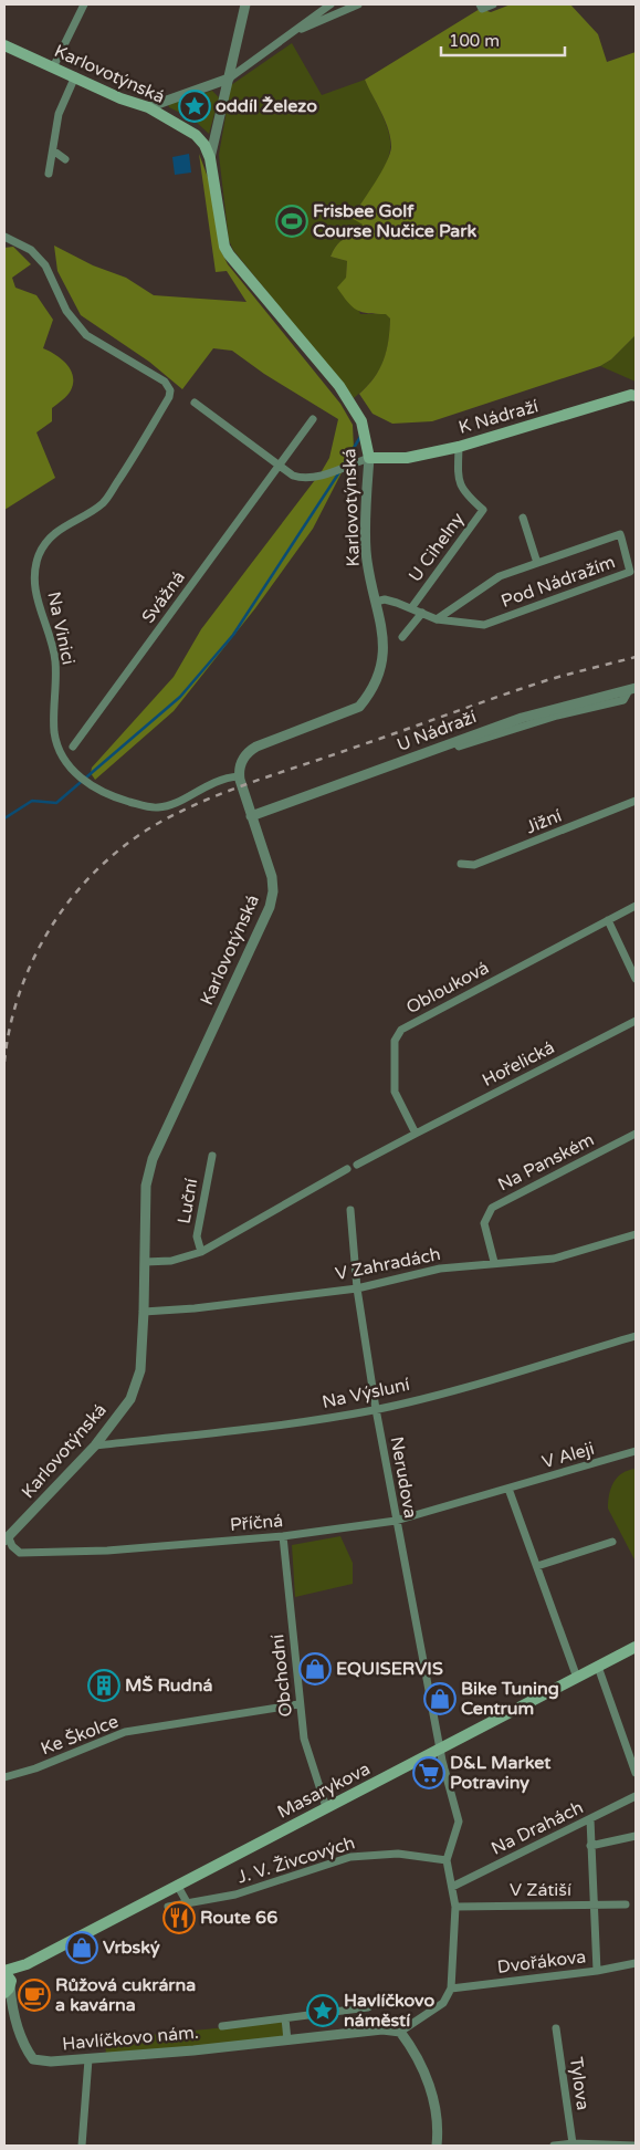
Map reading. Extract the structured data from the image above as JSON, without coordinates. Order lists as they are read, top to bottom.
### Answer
{
  "streets": {
    "main road": ["Karlovotýnská", "K Nádraží", "Masarykova"],
    "street": [
      "U Cihelny",
      "Pod Nádražím",
      "Svážná",
      "Na Vinici",
      "U Nádraží",
      "Jižní",
      "Oblouková",
      "Hořelická",
      "Na Panském",
      "Luční",
      "V Zahradách",
      "Na Výsluní",
      "V Aleji",
      "Nerudova",
      "Příčná",
      "Obchodní",
      "Ke Školce",
      "Na Drahách",
      "J. V. Živcových",
      "V Zátiší",
      "Dvořákova",
      "Havlíčkovo nám.",
      "Tylova"
    ]
  },
  "crossings": [
    ["Karlovotýnská", "K Nádraží"],
    ["Karlovotýnská", "Pod Nádražím"],
    ["Karlovotýnská", "Na Vinici"],
    ["Karlovotýnská", "U Nádraží"],
    ["Karlovotýnská", "V Zahradách"],
    ["Karlovotýnská", "Na Výsluní"],
    ["Karlovotýnská", "Příčná"],
    ["K Nádraží", "U Cihelny"],
    ["U Cihelny", "Pod Nádražím"],
    ["Oblouková", "Hořelická"],
    ["Na Panském", "V Zahradách"],
    ["V Zahradách", "Nerudova"],
    ["Na Výsluní", "Nerudova"],
    ["V Aleji", "Příčná"],
    ["Nerudova", "Příčná"],
    ["Nerudova", "Masarykova"],
    ["Nerudova", "J. V. Živcových"],
    ["Příčná", "Obchodní"],
    ["Obchodní", "Ke Školce"],
    ["Obchodní", "Masarykova"]
  ],
  "places": {
    "place": ["oddíl Železo", "Havlíčkovo náměstí"],
    "sports": ["Frisbee Golf Course Nučice Park"],
    "shop": ["EQUISERVIS", "Bike Tuning Centrum", "Vrbský"],
    "building": ["MŠ Rudná"],
    "supermarket": ["D&L Market Potraviny"],
    "restaurant": ["Route 66"],
    "cafe": ["Růžová cukrárna a kavárna"]
  },
  "scale_bar": "100 m"
}
